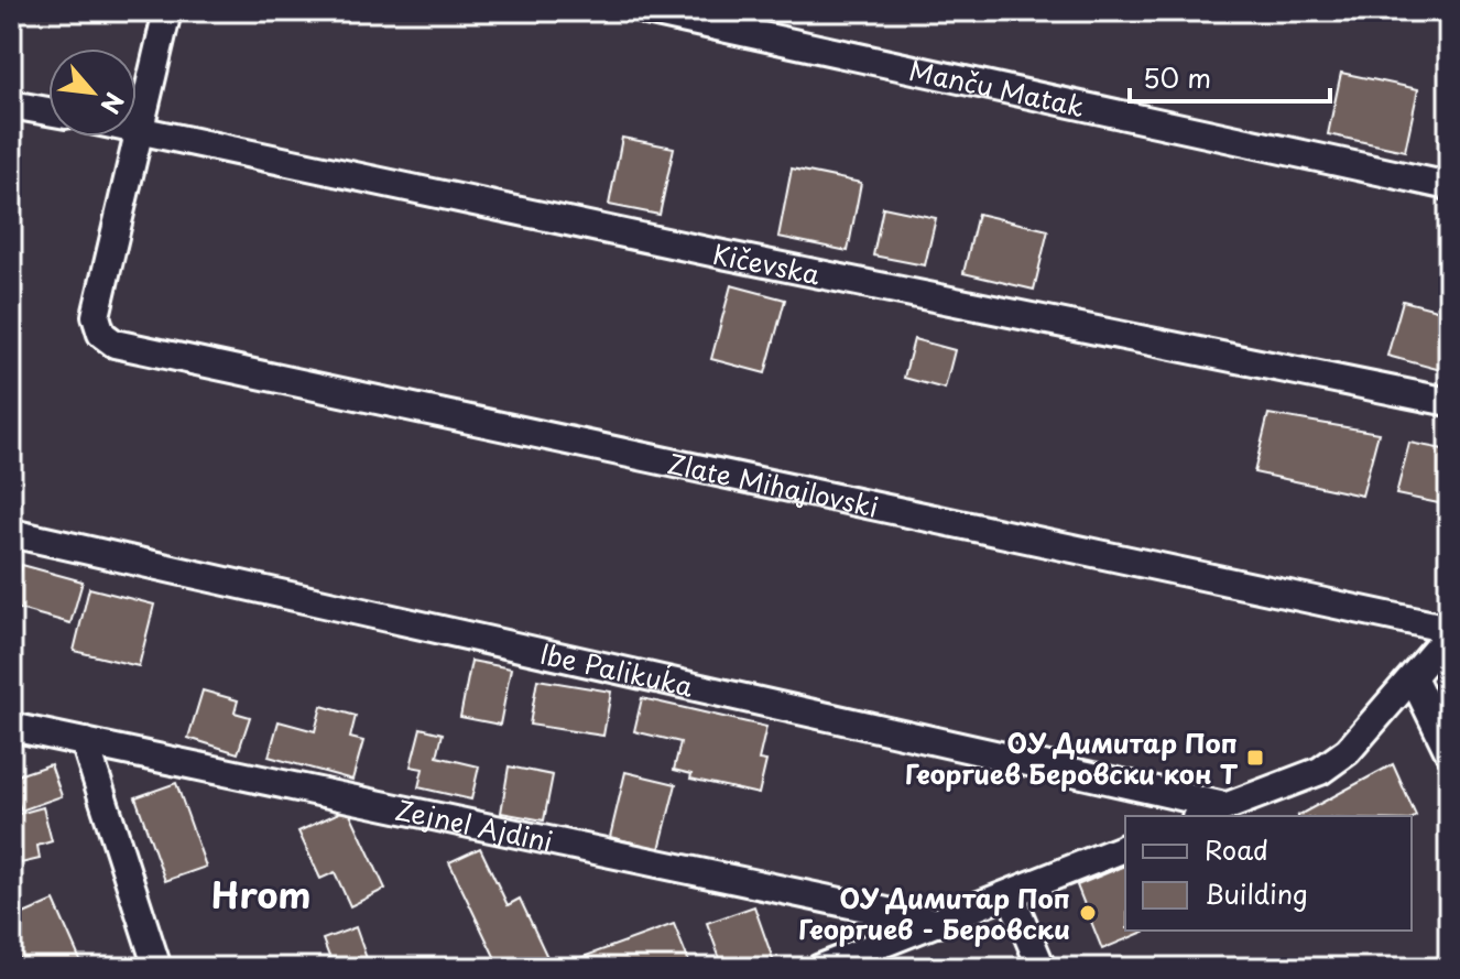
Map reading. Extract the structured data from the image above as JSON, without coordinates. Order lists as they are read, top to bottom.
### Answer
{
  "streets": {
    "street": [
      "Manču Matak",
      "Kičevska",
      "Ibe Palikuḱa",
      "Zejnel Ajdini"
    ]
  },
  "districts": ["Hrom"],
  "places": {
    "transit": ["ОУ Димитар Поп Георгиев Беровски кон Т"],
    "other": ["ОУ Димитар Поп Георгиев - Беровски"]
  },
  "legend": ["Road", "Building"],
  "scale_bar": "50 m",
  "north": "bottom right"
}
